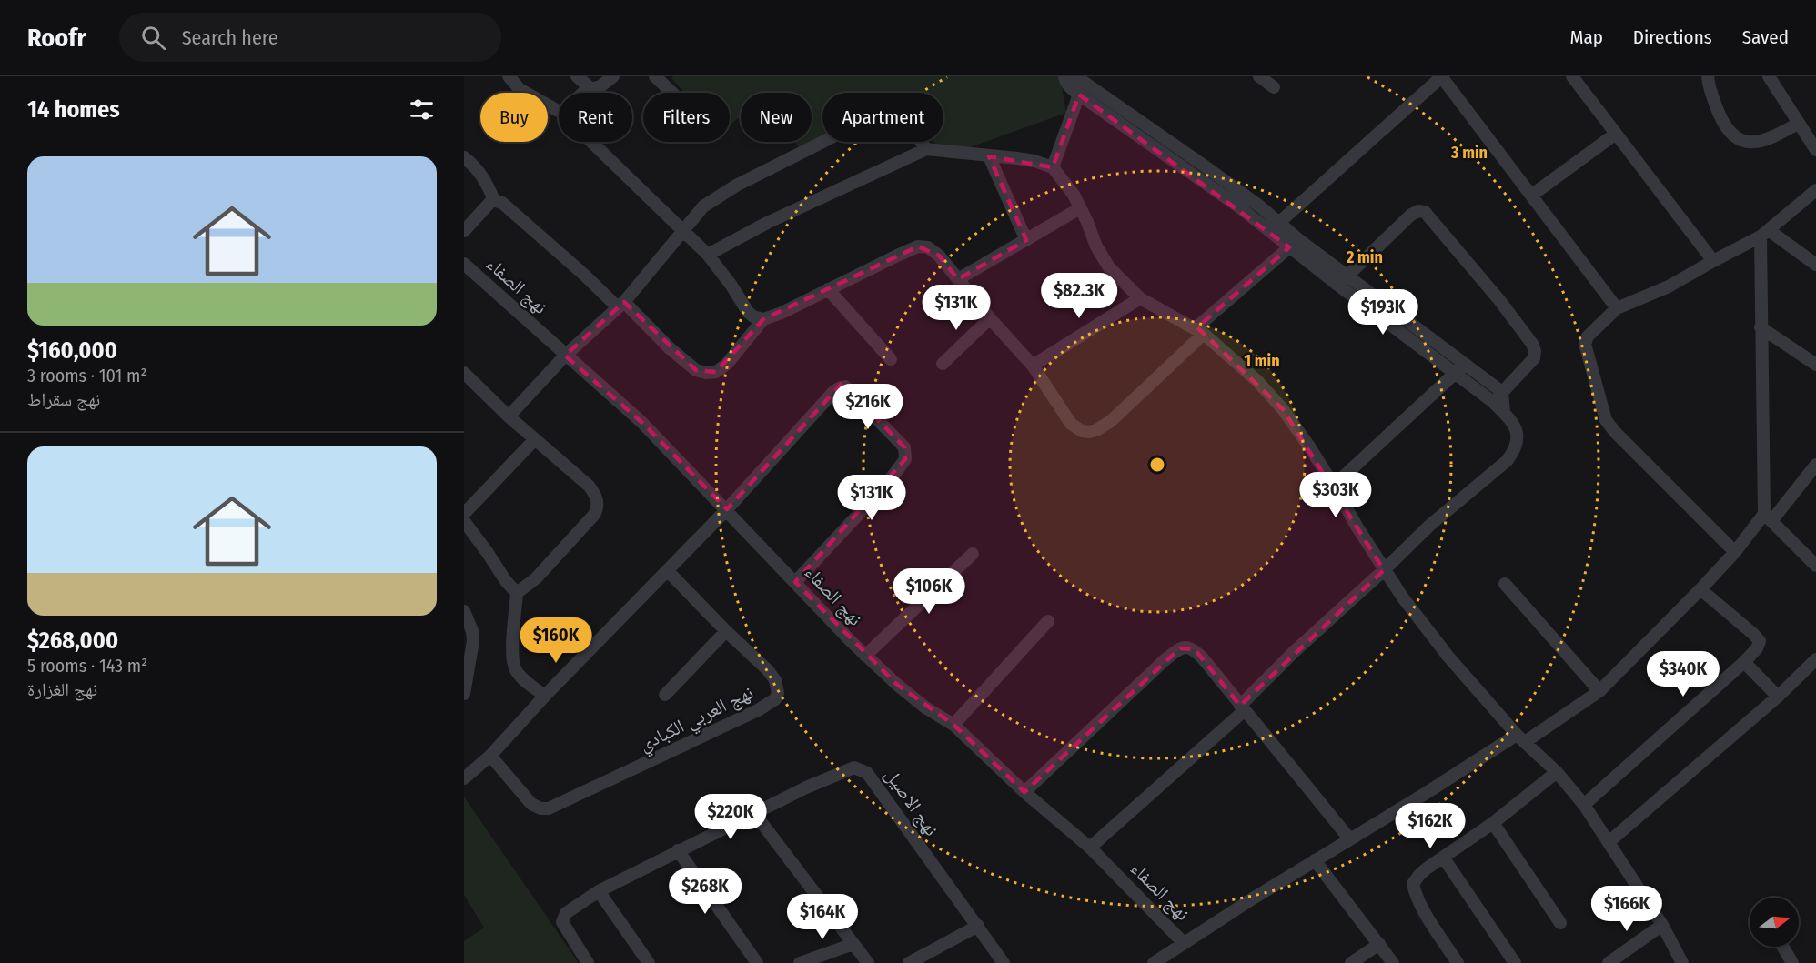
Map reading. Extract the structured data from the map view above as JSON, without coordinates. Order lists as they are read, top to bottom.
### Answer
{
  "streets": {
    "street": ["نهج الصفاء", "نهج العربي الكبادي", "نهج الاصيل"]
  },
  "north": "right",
  "page": {
    "header": "Roofr",
    "search": "Search here",
    "nav": ["Map", "Directions", "Saved"],
    "heading": "14 homes",
    "chip": [
      "Buy",
      "Rent",
      "Filters",
      "New",
      "Apartment"
    ],
    "list": [
      {
        "name": "$160,000",
        "note": "3 rooms · 101 m² · نهج سقراط"
      },
      {
        "name": "$268,000",
        "note": "5 rooms · 143 m² · نهج الغزارة"
      }
    ],
    "price": [
      "$82.3K",
      "$131K",
      "$193K",
      "$216K",
      "$303K",
      "$131K",
      "$106K",
      "$160K",
      "$340K",
      "$220K",
      "$162K",
      "$268K",
      "$166K",
      "$164K"
    ]
  },
  "rings": ["3 min", "2 min", "1 min"]
}
